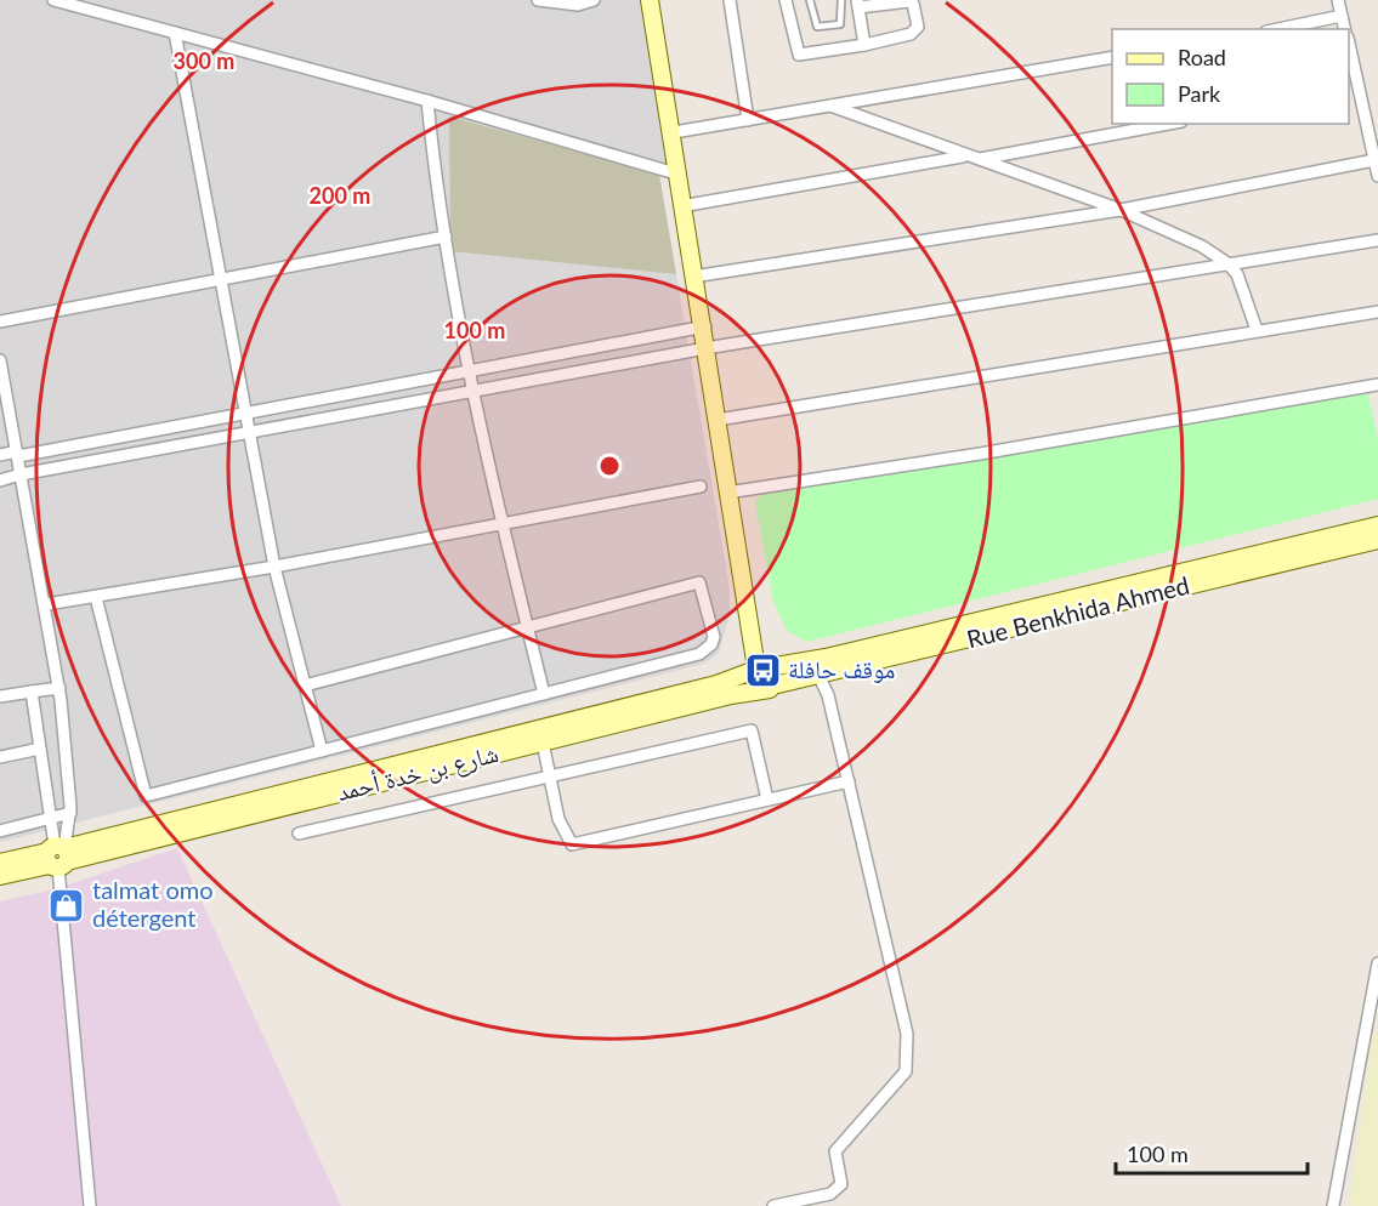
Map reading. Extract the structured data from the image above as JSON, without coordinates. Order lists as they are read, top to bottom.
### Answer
{
  "streets": {
    "main road": ["Rue Benkhida Ahmed", "شارع بن خدة أحمد"]
  },
  "crossings": [
    ["Rue Benkhida Ahmed", "شارع بن خدة أحمد"]
  ],
  "places": {
    "bus stop": ["موقف حافلة"],
    "shop": ["talmat omo détergent"]
  },
  "legend": ["Road", "Park"],
  "scale_bar": "100 m",
  "rings": ["300 m", "200 m", "100 m"]
}
